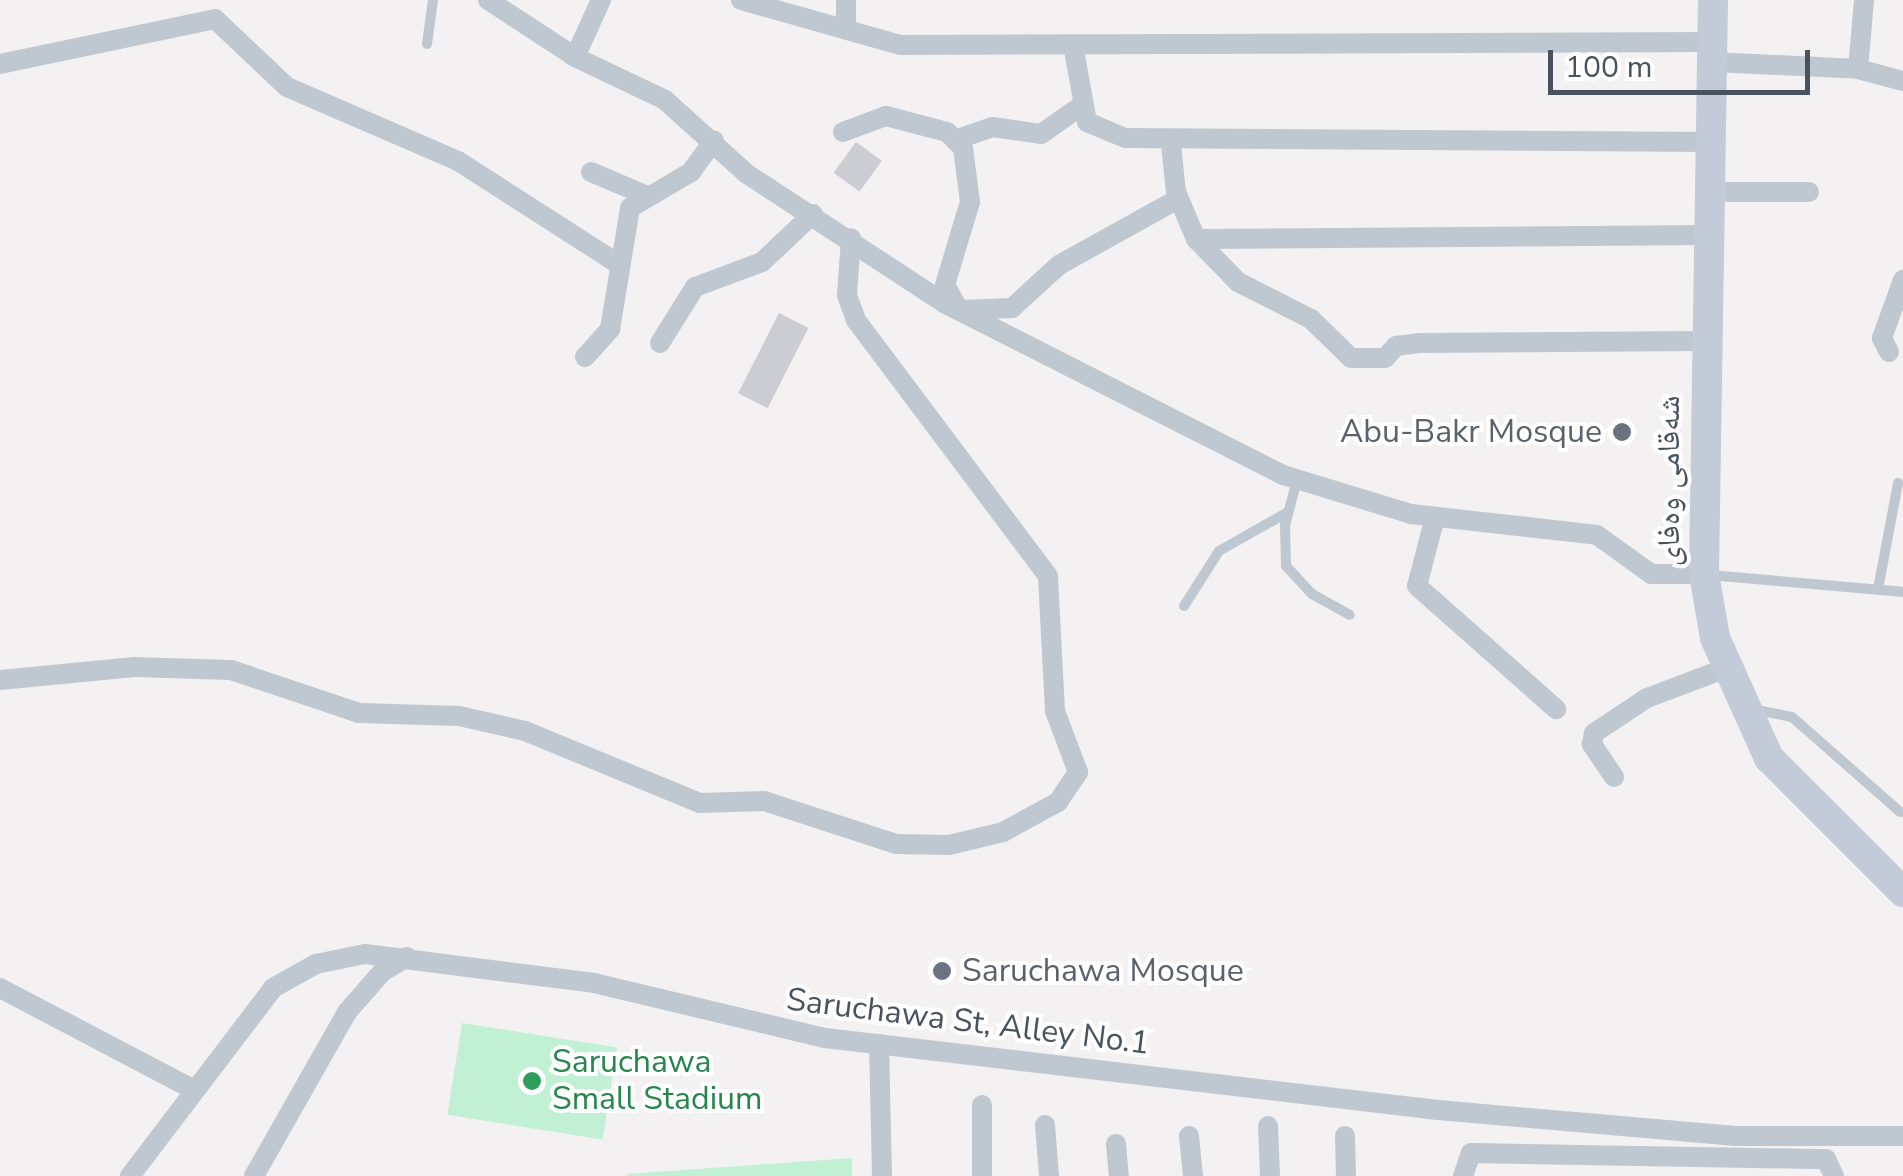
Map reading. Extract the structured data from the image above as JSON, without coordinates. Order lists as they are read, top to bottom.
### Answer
{
  "streets": {
    "street": ["شەقامی وەفای", "Saruchawa St, Alley No.1"]
  },
  "places": ["Abu-Bakr Mosque", "Saruchawa Mosque", "Saruchawa Small Stadium"],
  "scale_bar": "100 m"
}
